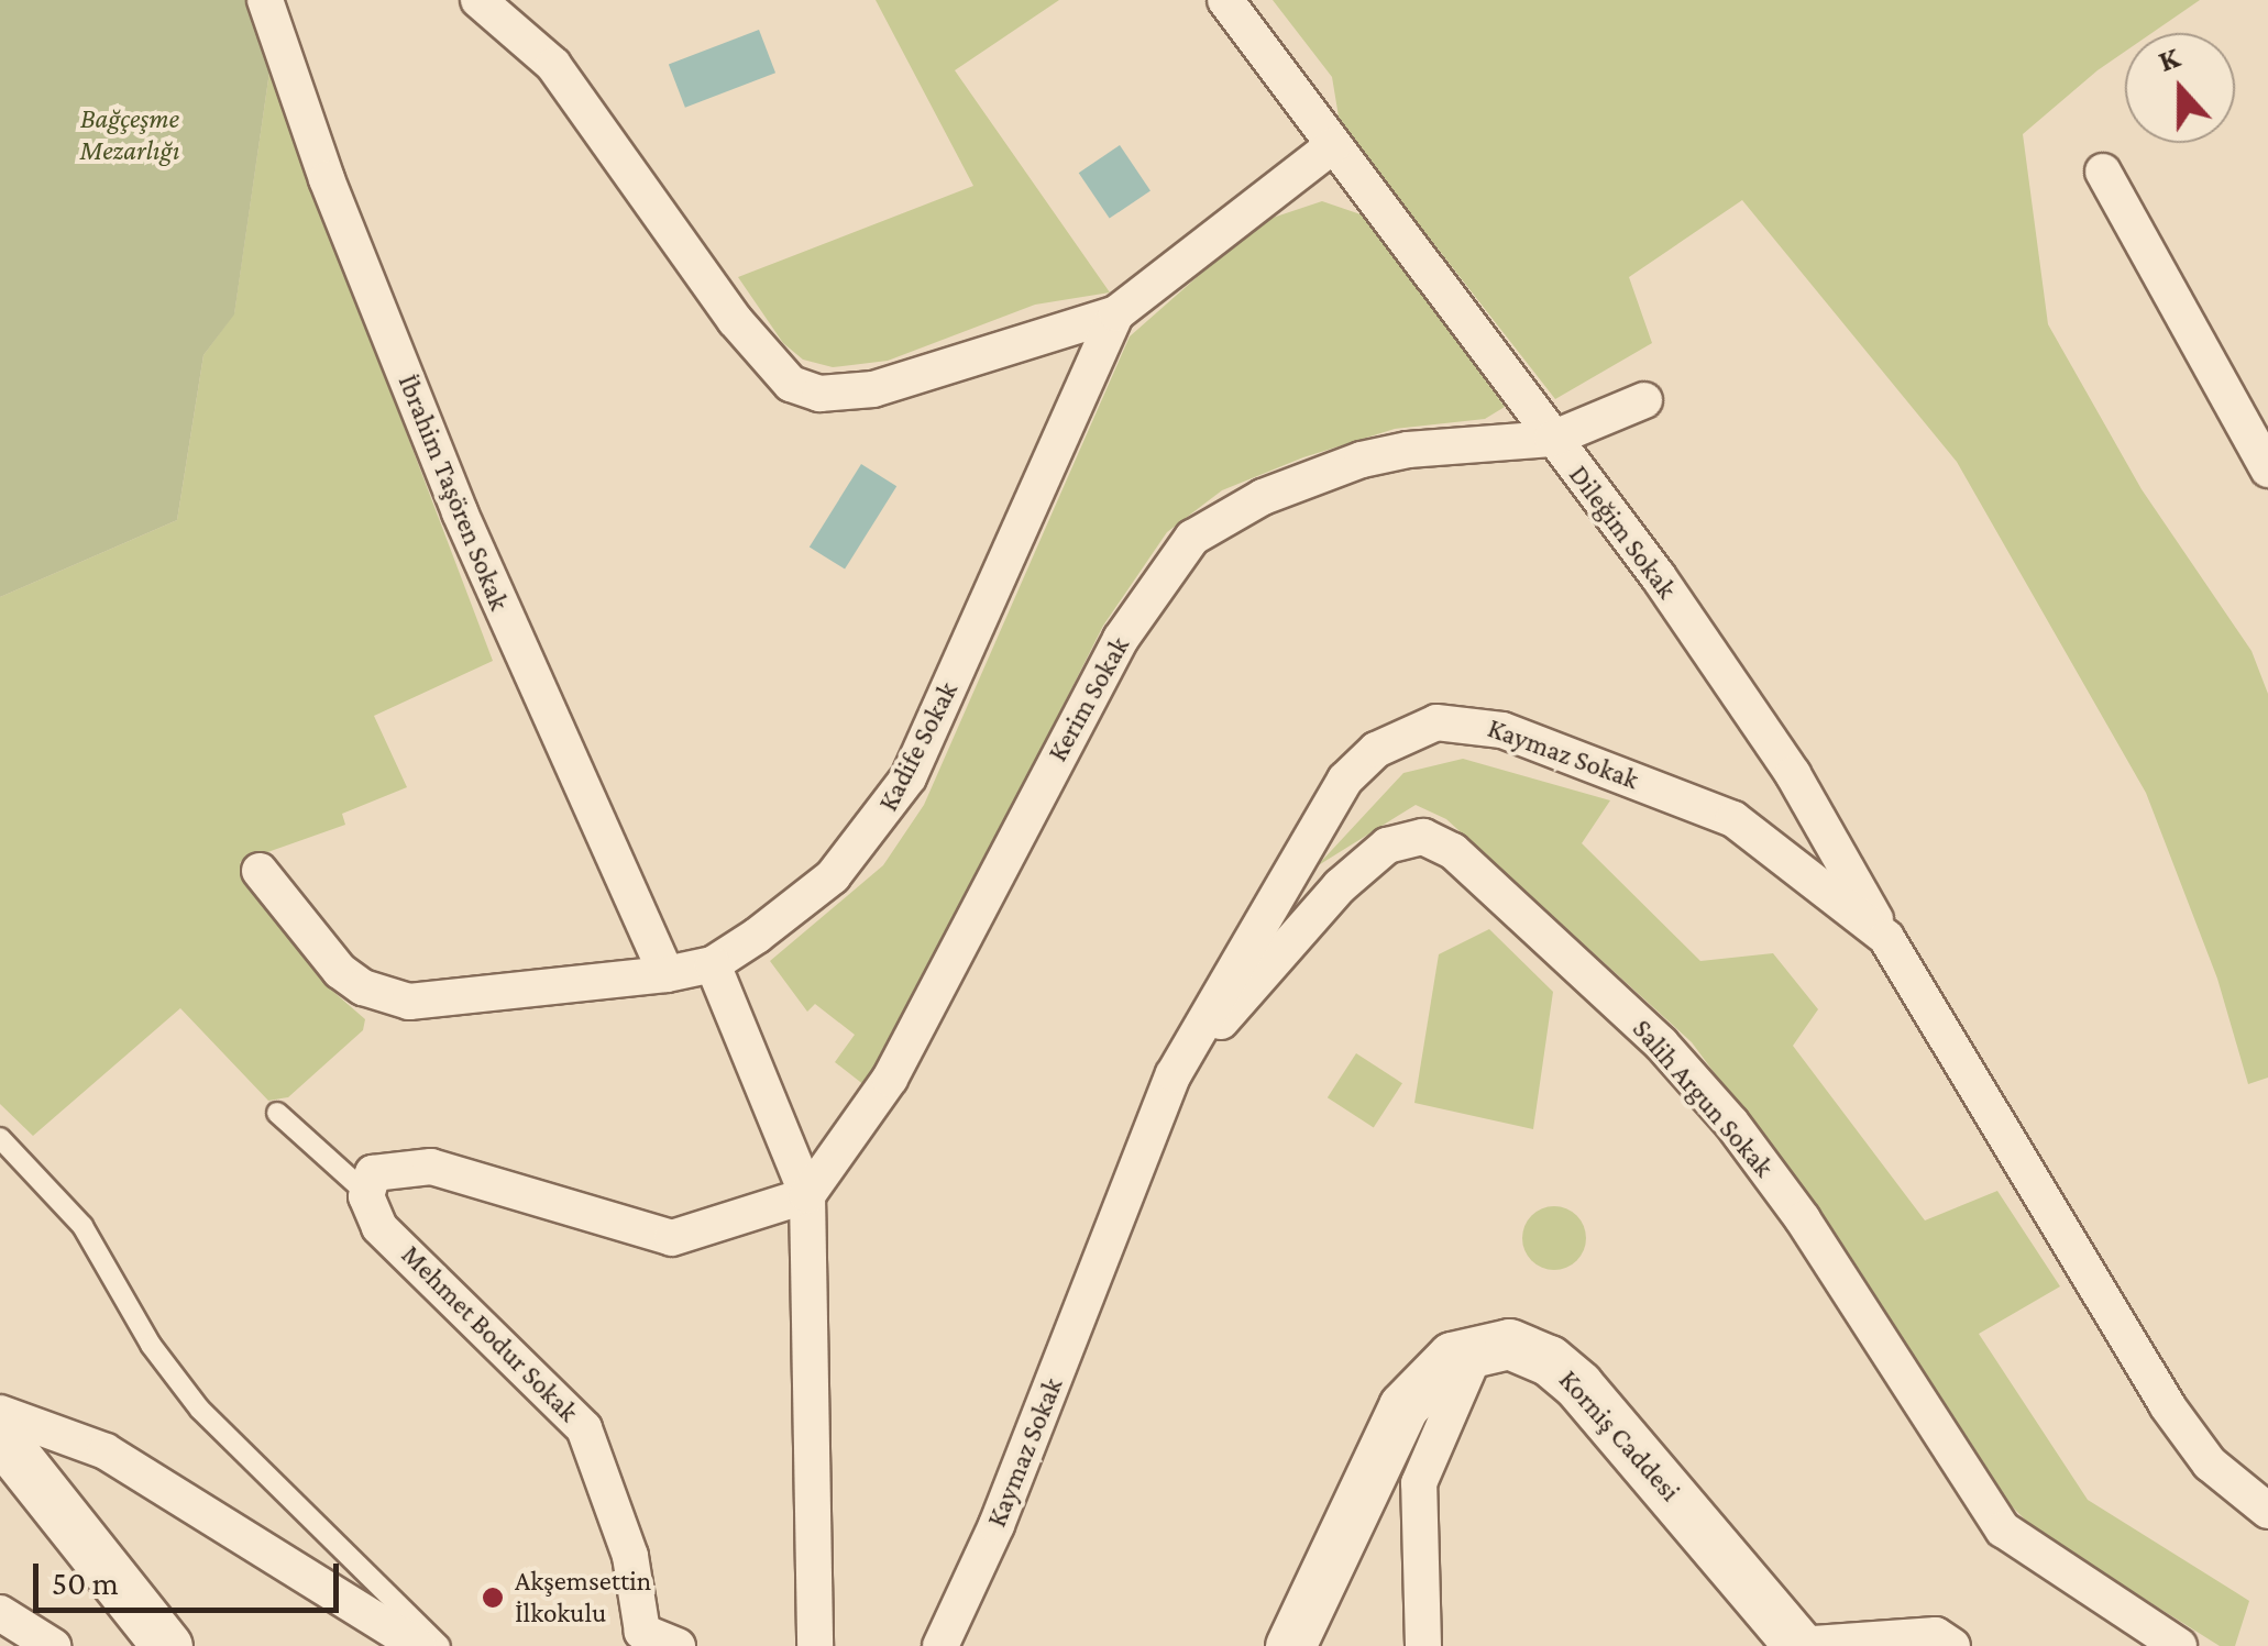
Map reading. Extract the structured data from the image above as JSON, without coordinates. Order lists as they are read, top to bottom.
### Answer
{
  "streets": {
    "main road": ["Korniş Caddesi"],
    "street": [
      "İbrahim Taşören Sokak",
      "Dileğim Sokak",
      "Kerim Sokak",
      "Kadife Sokak",
      "Kaymaz Sokak",
      "Salih Argun Sokak",
      "Mehmet Bodur Sokak"
    ]
  },
  "crossings": [
    ["İbrahim Taşören Sokak", "Kadife Sokak"],
    ["Dileğim Sokak", "Kerim Sokak"],
    ["Dileğim Sokak", "Kadife Sokak"],
    ["Dileğim Sokak", "Kaymaz Sokak"],
    ["Kaymaz Sokak", "Salih Argun Sokak"]
  ],
  "parks": ["Bağçeşme Mezarlığı"],
  "places": ["Akşemsettin İlkokulu"],
  "scale_bar": "50 m",
  "north": "top"
}
